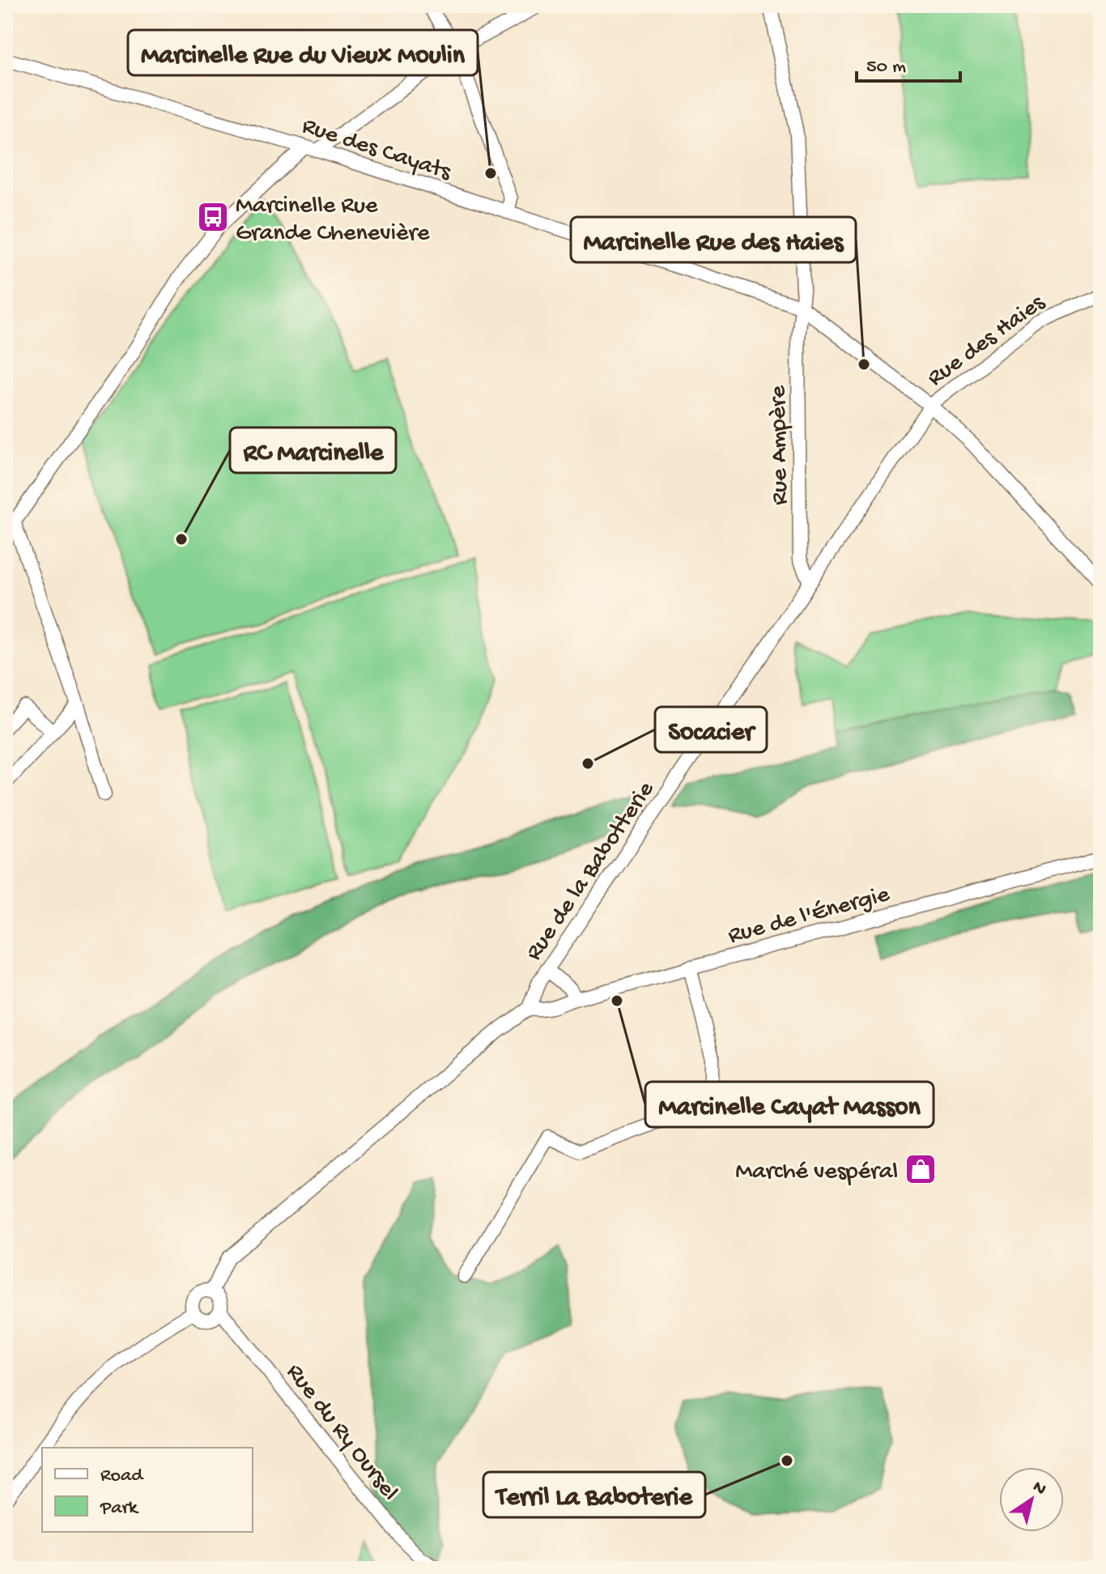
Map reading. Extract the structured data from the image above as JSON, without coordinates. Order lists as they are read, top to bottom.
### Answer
{
  "streets": {
    "street": [
      "Rue des Cayats",
      "Rue des Haies",
      "Rue Ampère",
      "Rue de la Babotterie",
      "Rue de l'Énergie",
      "Rue du Ry Oursel"
    ]
  },
  "crossings": [
    ["Rue des Cayats", "Rue des Haies"],
    ["Rue des Cayats", "Rue Ampère"],
    ["Rue des Cayats", "Rue de la Babotterie"],
    ["Rue des Haies", "Rue de la Babotterie"],
    ["Rue Ampère", "Rue de la Babotterie"],
    ["Rue de la Babotterie", "Rue de l'Énergie"]
  ],
  "places": {
    "other": [
      "Marcinelle Rue du Vieux Moulin",
      "Marcinelle Rue des Haies",
      "RC Marcinelle",
      "Socacier",
      "Marcinelle Cayat Masson",
      "Terril La Baboterie"
    ],
    "bus stop": ["Marcinelle Rue Grande Chenevière"],
    "shop": ["Marché vespéral"]
  },
  "legend": ["Road", "Park"],
  "scale_bar": "50 m",
  "north": "top right"
}
